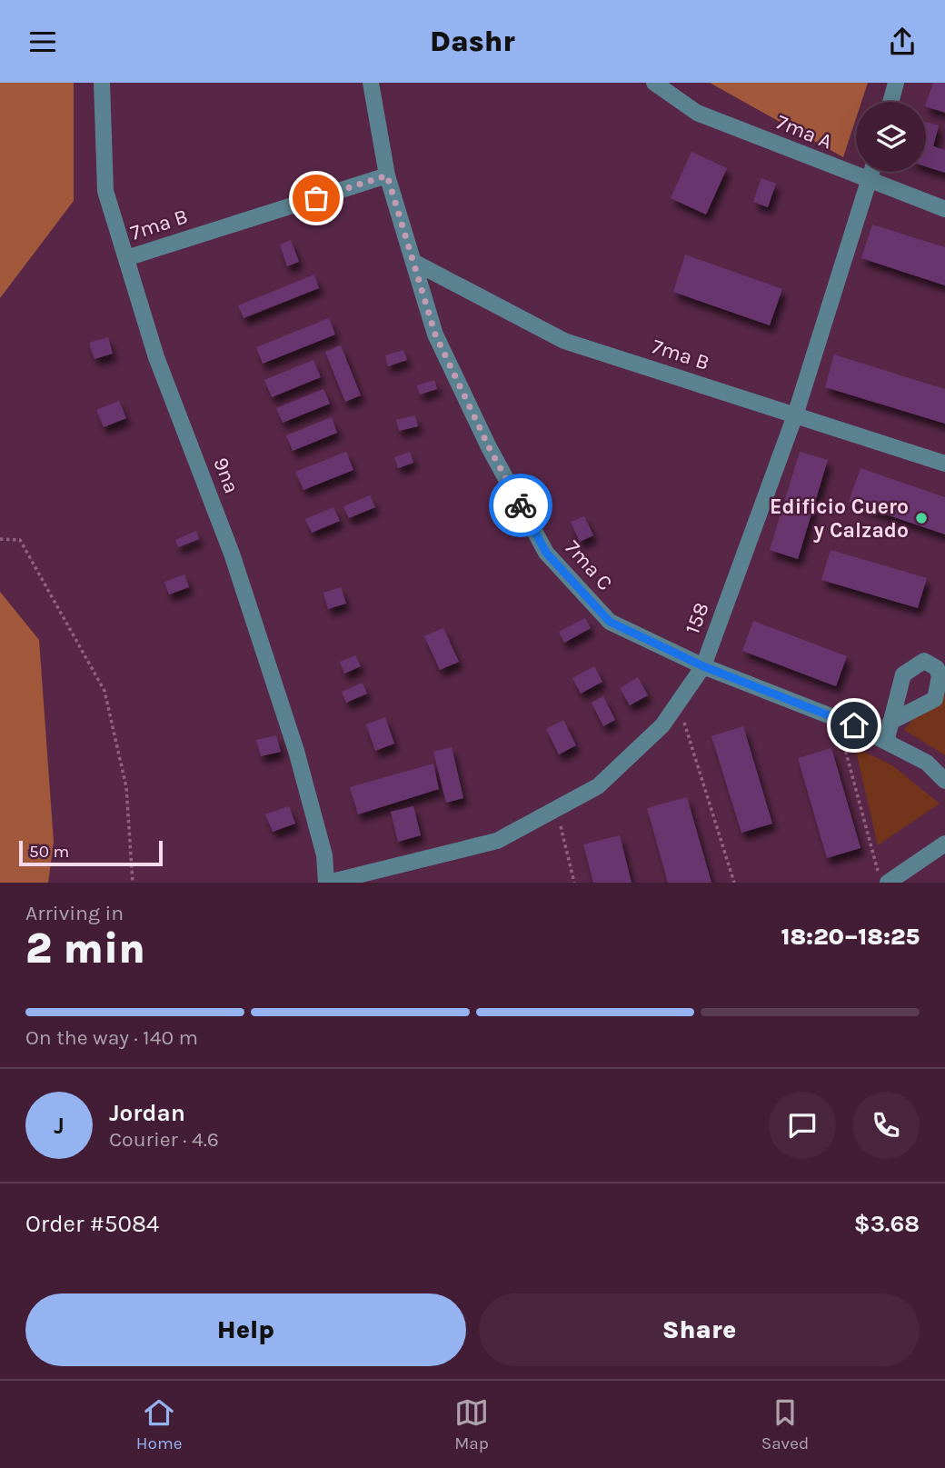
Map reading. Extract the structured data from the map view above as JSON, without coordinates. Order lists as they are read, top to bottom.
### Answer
{
  "streets": {
    "street": [
      "7ma A",
      "7ma B",
      "9na",
      "7ma C",
      "158"
    ]
  },
  "crossings": [
    ["7ma A", "158"],
    ["7ma B", "9na"],
    ["7ma B", "7ma C"],
    ["7ma B", "158"],
    ["9na", "158"],
    ["7ma C", "158"]
  ],
  "places": ["Edificio Cuero y Calzado"],
  "scale_bar": "50 m",
  "page": {
    "header": "Dashr",
    "scale": "50 m",
    "heading": ["2 min", "Arriving in", "18:20–18:25"],
    "panel": [
      "Jordan",
      "Courier · 4.6",
      "Order #5084",
      "$3.68"
    ],
    "bar": "On the way · 140 m",
    "round": "J",
    "buttons": ["Help", "Share"],
    "tabs": ["Home", "Map", "Saved"]
  }
}
